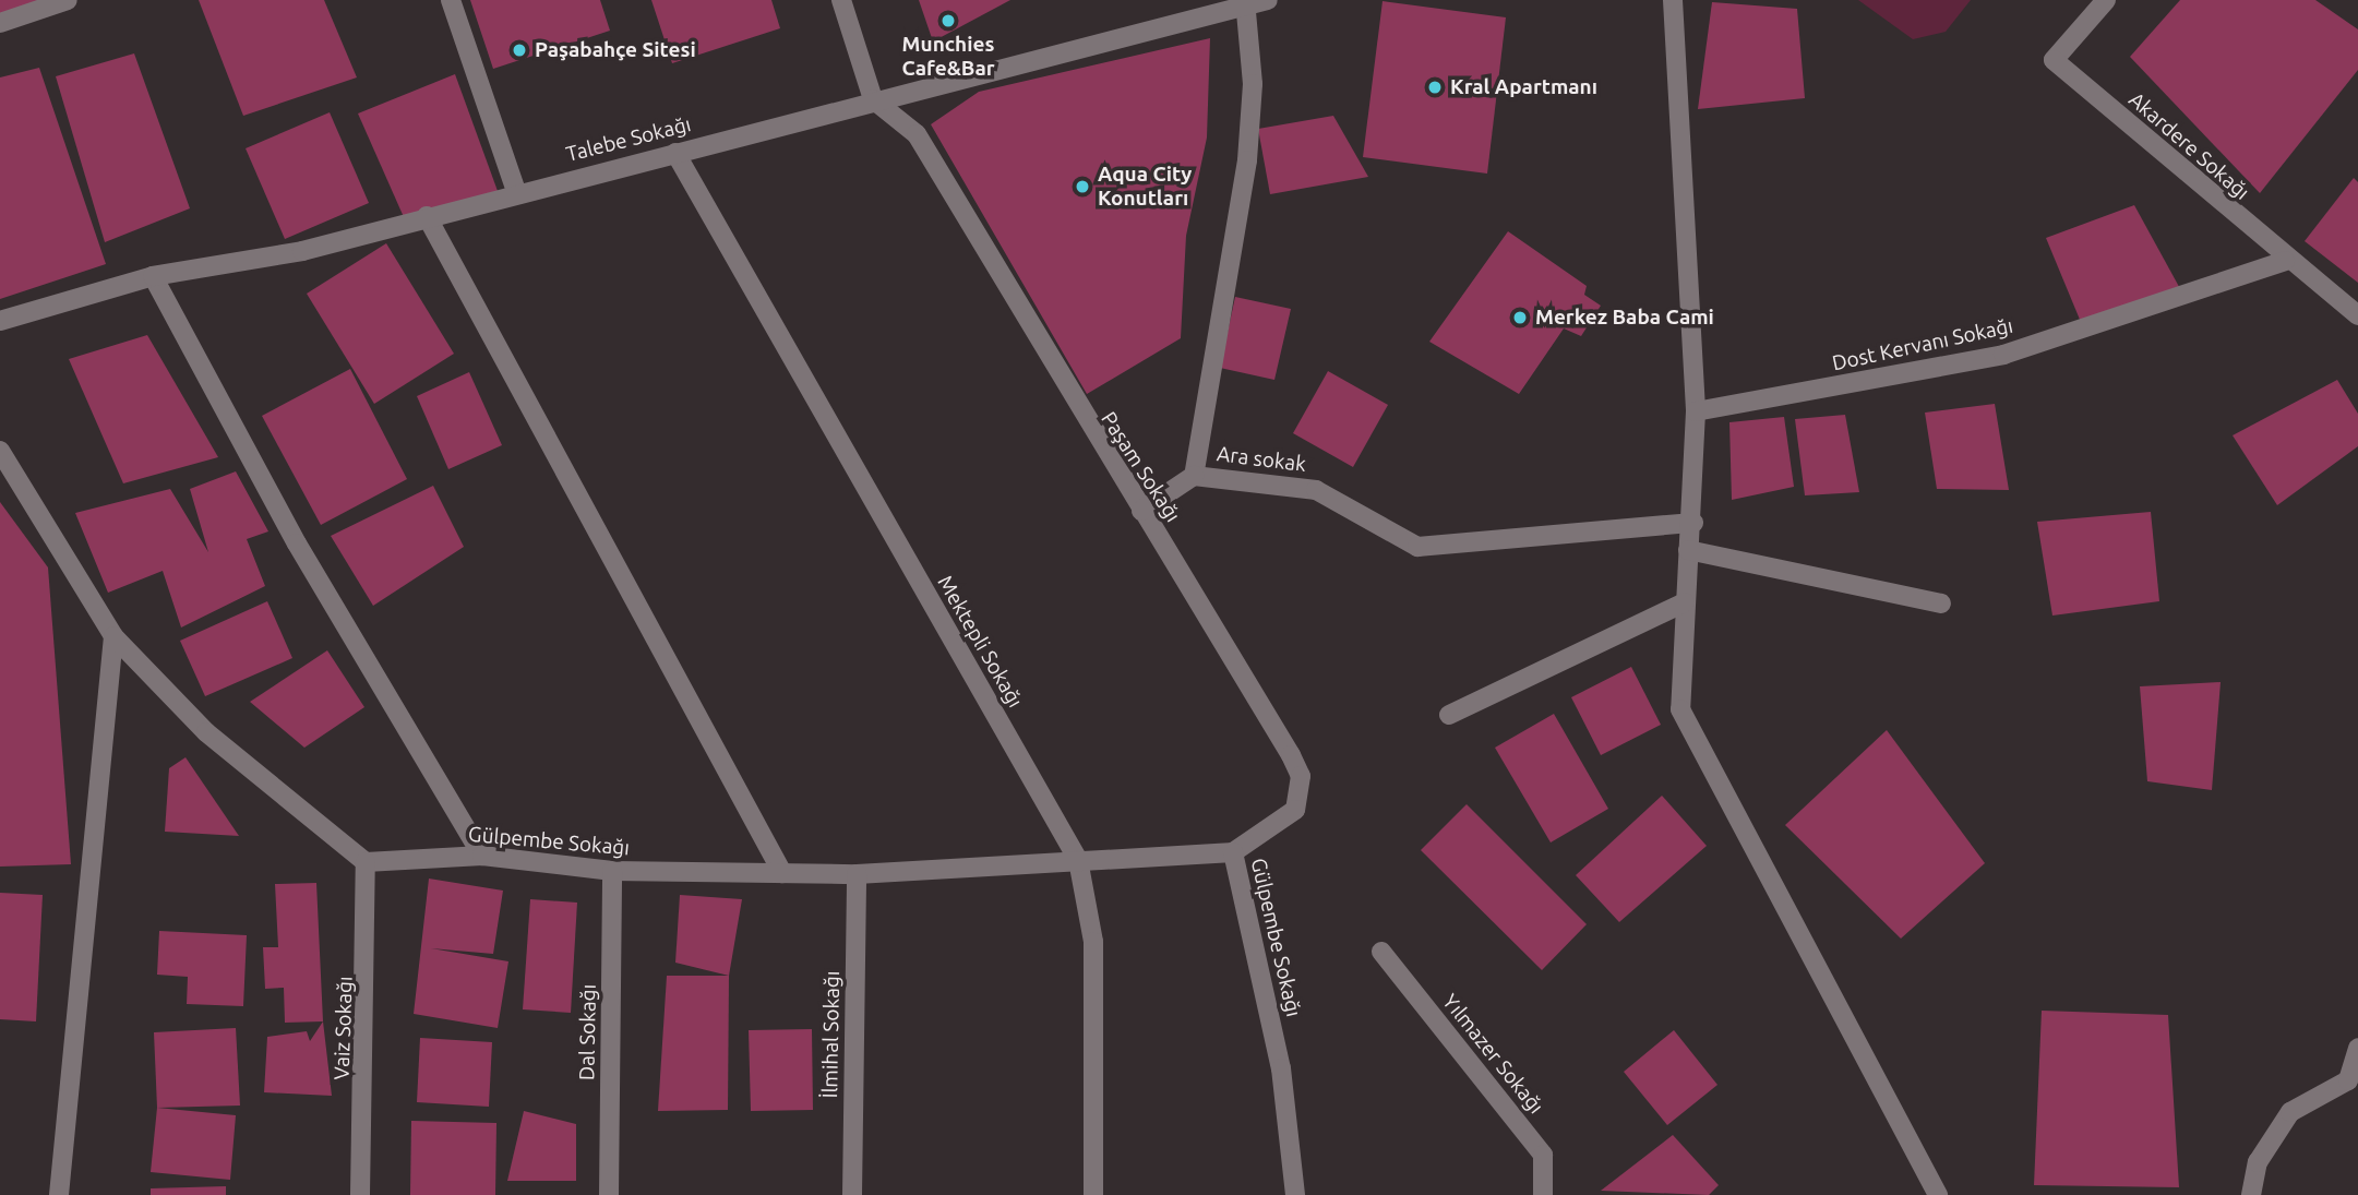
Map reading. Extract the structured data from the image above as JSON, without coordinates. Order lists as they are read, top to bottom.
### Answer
{
  "streets": {
    "street": [
      "Talebe Sokağı",
      "Akardere Sokağı",
      "Dost Kervanı Sokağı",
      "Ara sokak",
      "Paşam Sokağı",
      "Mektepli Sokağı",
      "Gülpembe Sokağı",
      "Vaiz Sokağı",
      "Dal Sokağı",
      "İlmihal Sokağı",
      "Yılmazer Sokağı"
    ]
  },
  "crossings": [
    ["Talebe Sokağı", "Ara sokak"],
    ["Talebe Sokağı", "Paşam Sokağı"],
    ["Talebe Sokağı", "Mektepli Sokağı"],
    ["Akardere Sokağı", "Dost Kervanı Sokağı"],
    ["Paşam Sokağı", "Gülpembe Sokağı"],
    ["Mektepli Sokağı", "Gülpembe Sokağı"],
    ["Gülpembe Sokağı", "Vaiz Sokağı"],
    ["Gülpembe Sokağı", "Dal Sokağı"],
    ["Gülpembe Sokağı", "İlmihal Sokağı"]
  ],
  "places": [
    "Munchies Cafe&Bar",
    "Paşabahçe Sitesi",
    "Kral Apartmanı",
    "Aqua City Konutları",
    "Merkez Baba Cami"
  ]
}
